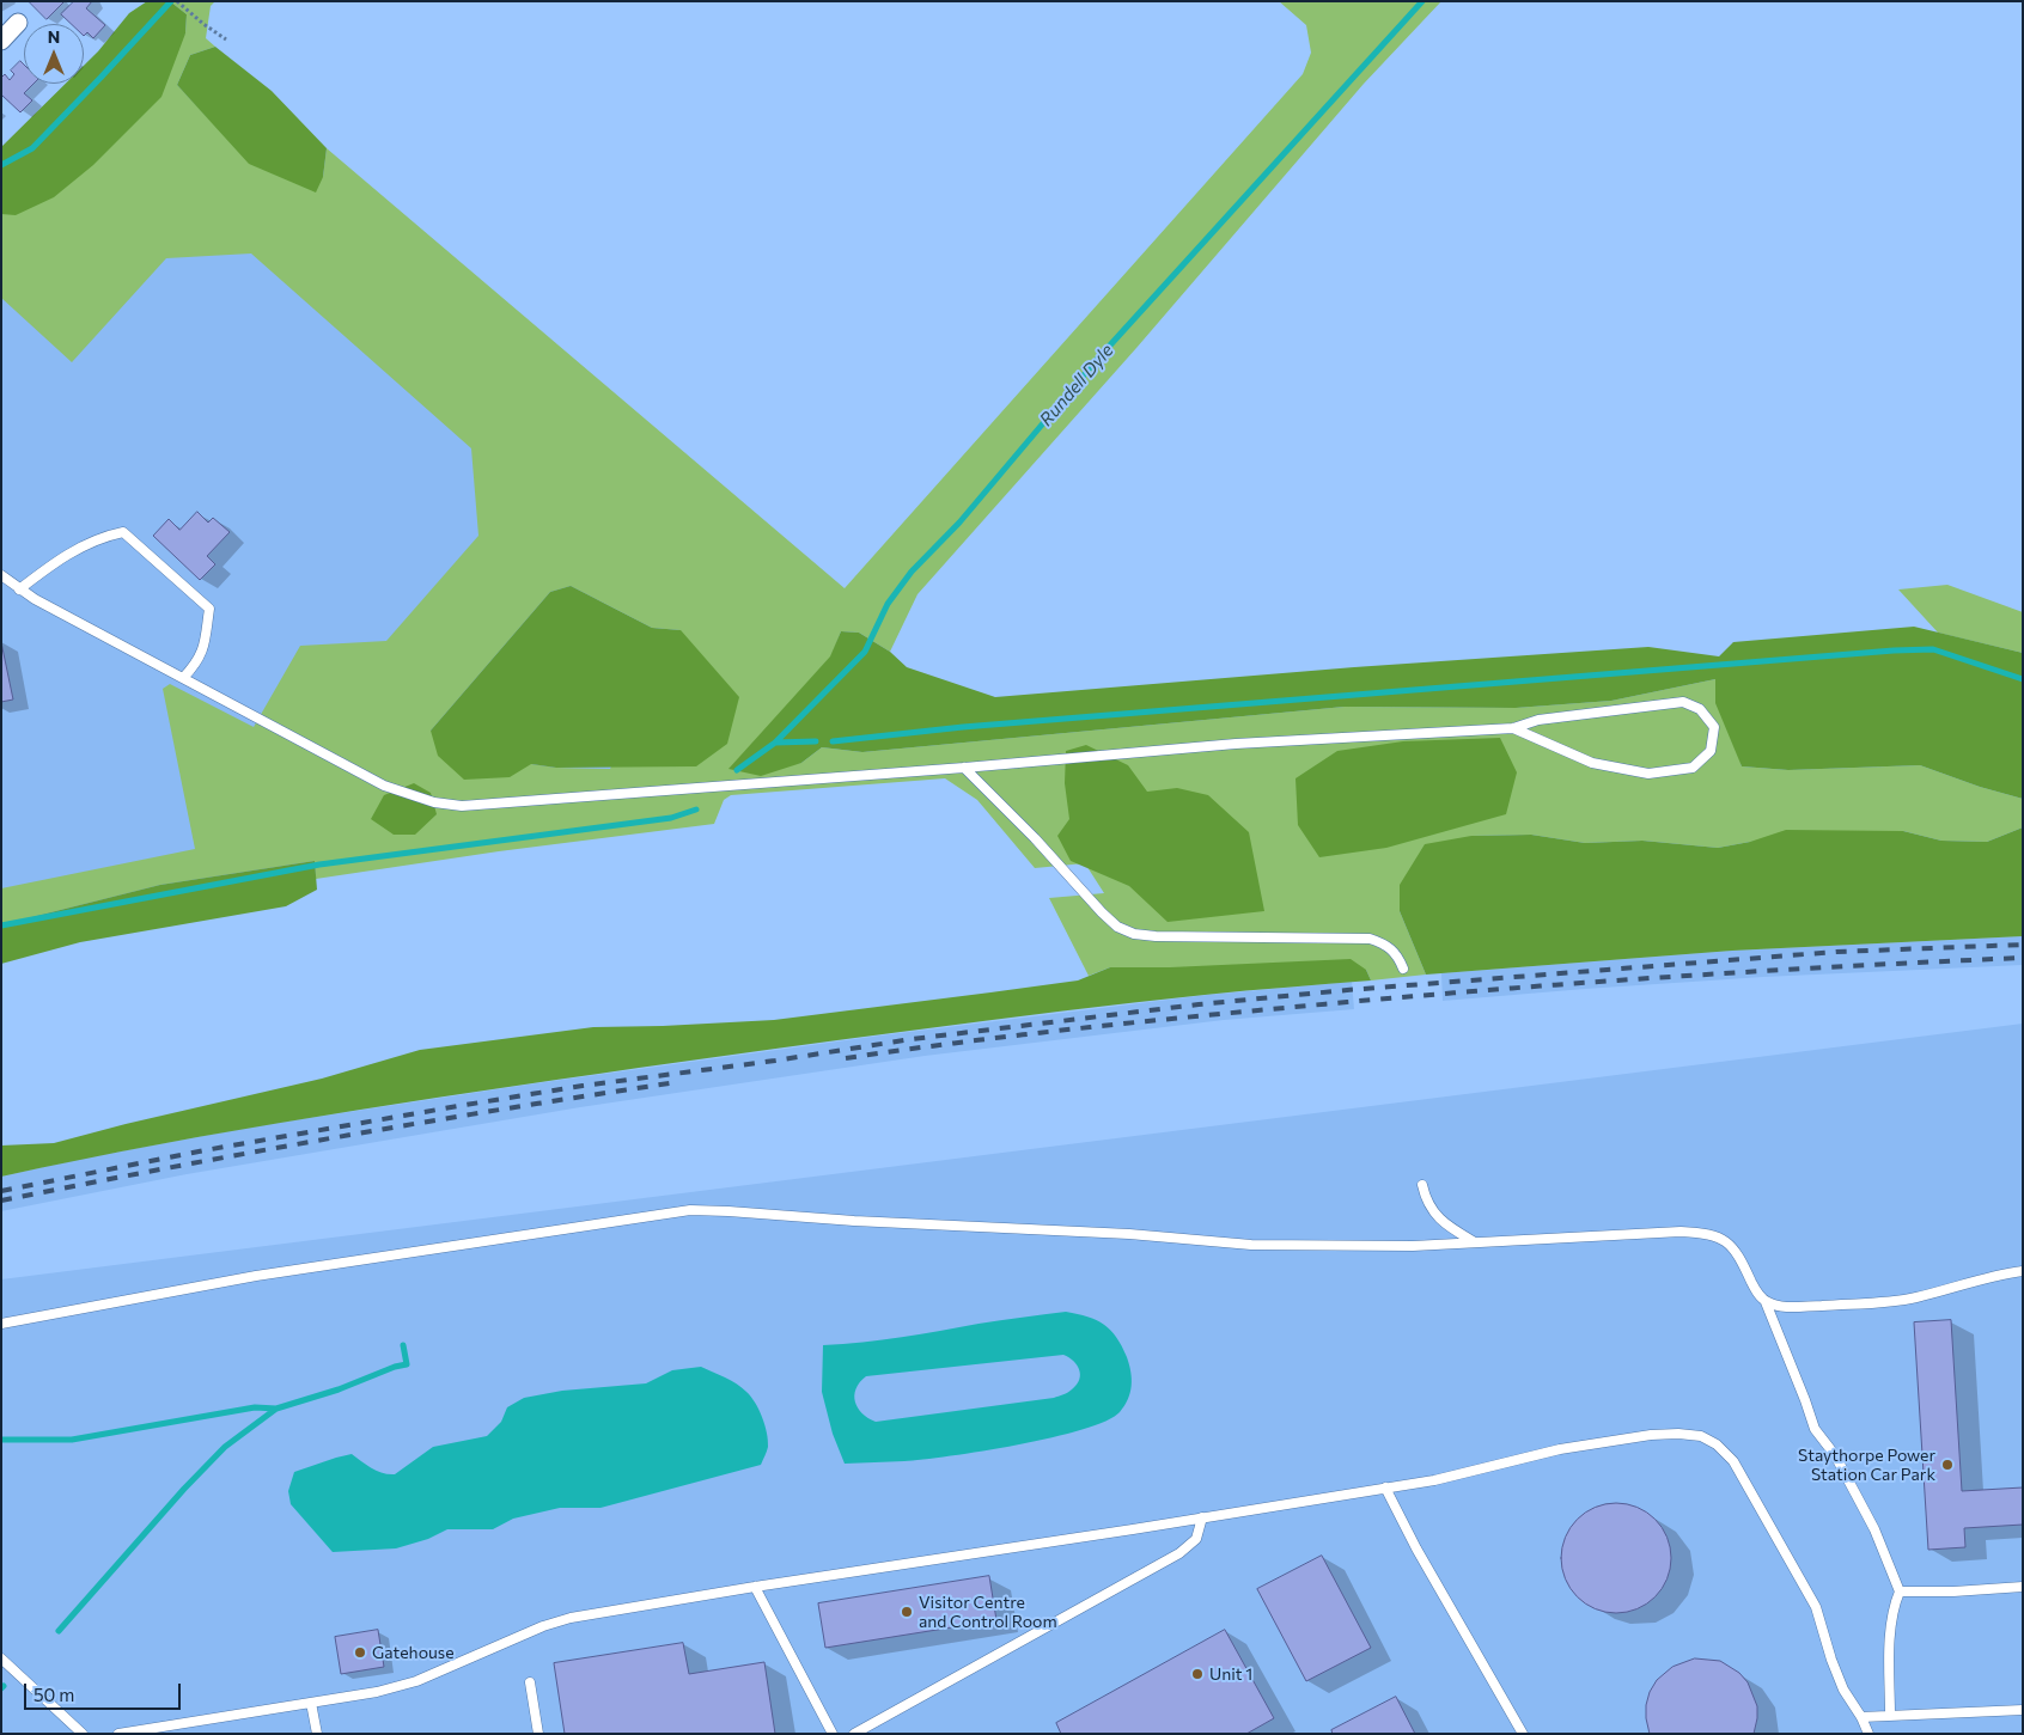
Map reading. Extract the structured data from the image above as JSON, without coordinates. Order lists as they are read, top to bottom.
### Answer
{
  "water": ["Rundell Dyle"],
  "places": [
    "Staythorpe Power Station Car Park",
    "Visitor Centre and Control Room",
    "Gatehouse",
    "Unit 1"
  ],
  "scale_bar": "50 m",
  "north": "top"
}
